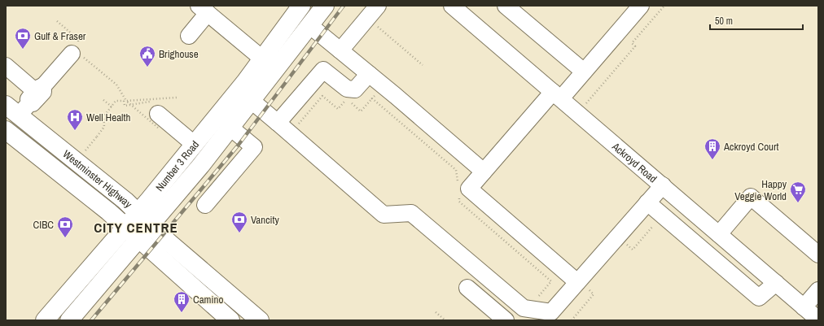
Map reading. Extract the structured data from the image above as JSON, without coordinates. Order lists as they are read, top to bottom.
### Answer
{
  "streets": {
    "main road": ["Number 3 Road", "Westminster Highway"],
    "street": ["Ackroyd Road"]
  },
  "crossings": [
    ["Number 3 Road", "Westminster Highway"]
  ],
  "districts": ["CITY CENTRE"],
  "places": {
    "bank": ["Gulf & Fraser", "Vancity", "CIBC"],
    "public building": ["Brighouse"],
    "hospital": ["Well Health"],
    "building": ["Ackroyd Court", "Camino"],
    "supermarket": ["Happy Veggie World"]
  },
  "scale_bar": "50 m"
}
